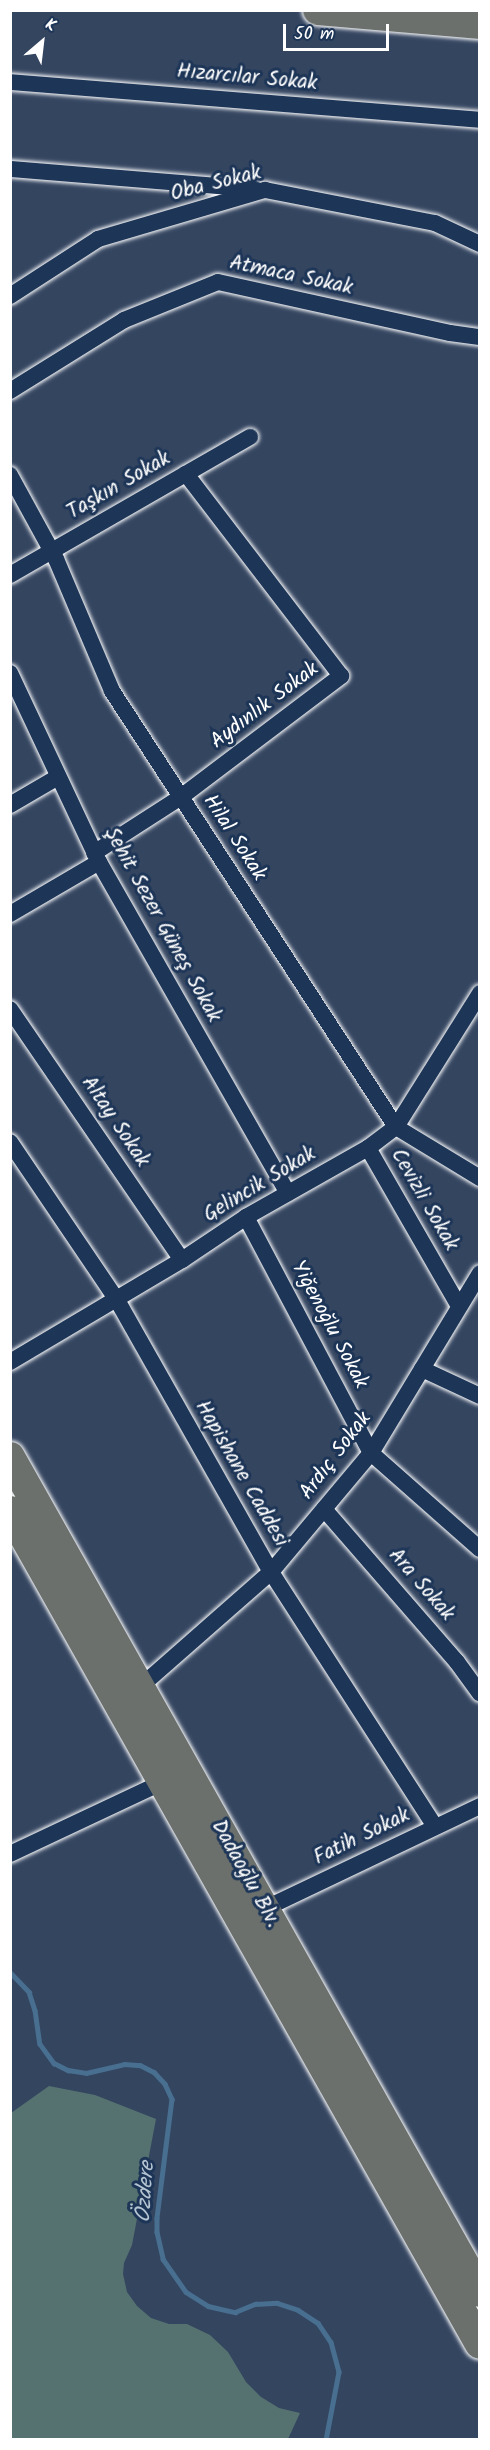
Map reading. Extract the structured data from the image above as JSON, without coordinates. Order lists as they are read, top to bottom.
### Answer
{
  "streets": {
    "highway": ["Dadaoğlu Blv."],
    "street": [
      "Hızarcılar Sokak",
      "Oba Sokak",
      "Atmaca Sokak",
      "Taşkın Sokak",
      "Aydınlık Sokak",
      "Hilal Sokak",
      "Şehit Sezer Güneş Sokak",
      "Altay Sokak",
      "Gelincik Sokak",
      "Cevizli Sokak",
      "Yiğenoğlu Sokak",
      "Ardıç Sokak",
      "Hapishane Caddesi",
      "Ara Sokak",
      "Fatih Sokak"
    ]
  },
  "crossings": [
    ["Taşkın Sokak", "Aydınlık Sokak"],
    ["Taşkın Sokak", "Hilal Sokak"],
    ["Aydınlık Sokak", "Hilal Sokak"],
    ["Aydınlık Sokak", "Şehit Sezer Güneş Sokak"],
    ["Hilal Sokak", "Gelincik Sokak"],
    ["Şehit Sezer Güneş Sokak", "Gelincik Sokak"],
    ["Altay Sokak", "Gelincik Sokak"],
    ["Gelincik Sokak", "Cevizli Sokak"],
    ["Gelincik Sokak", "Yiğenoğlu Sokak"],
    ["Gelincik Sokak", "Hapishane Caddesi"],
    ["Cevizli Sokak", "Ardıç Sokak"],
    ["Yiğenoğlu Sokak", "Ardıç Sokak"],
    ["Ardıç Sokak", "Hapishane Caddesi"],
    ["Ardıç Sokak", "Ara Sokak"],
    ["Ardıç Sokak", "Dadaoğlu Blv."],
    ["Hapishane Caddesi", "Fatih Sokak"],
    ["Fatih Sokak", "Dadaoğlu Blv."]
  ],
  "water": ["Özdere"],
  "scale_bar": "50 m",
  "north": "top right"
}
